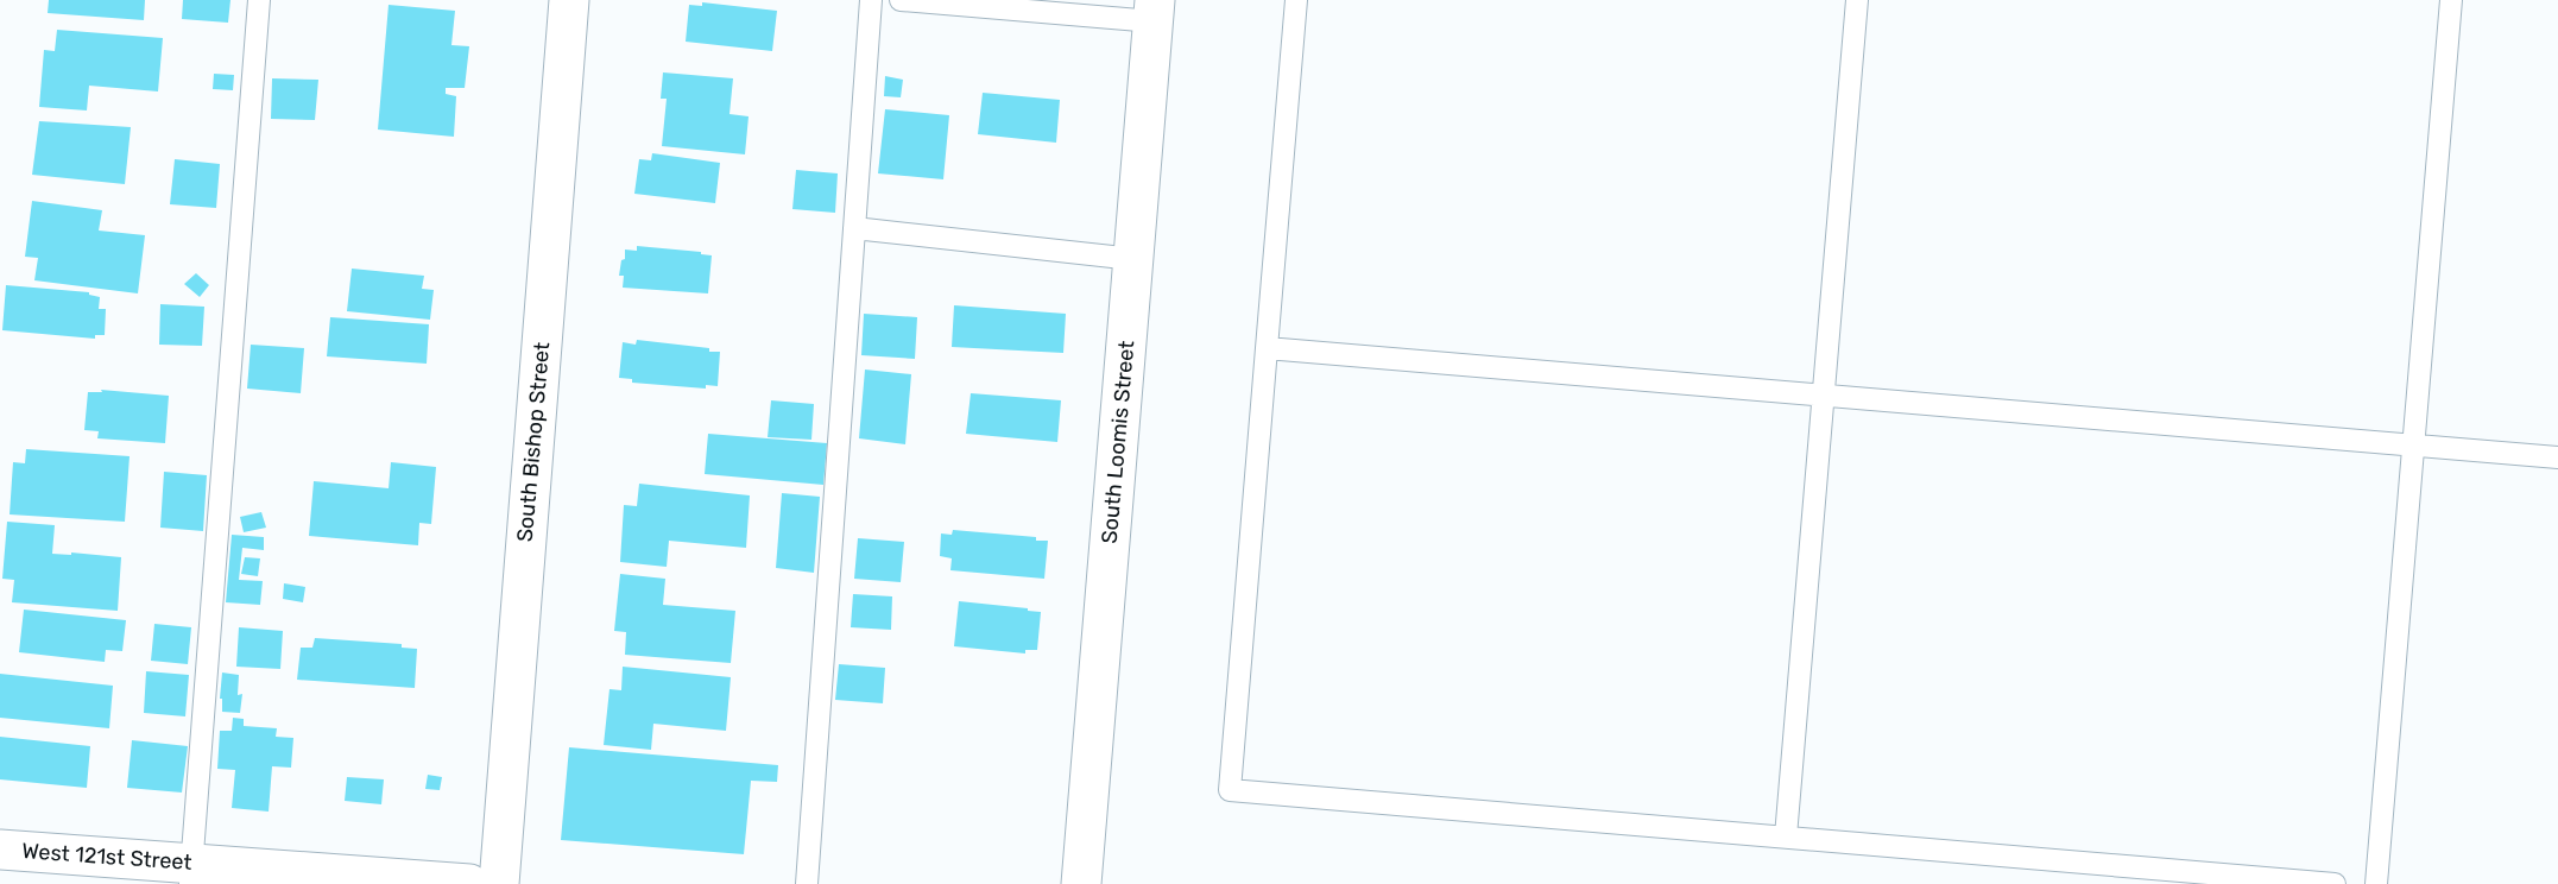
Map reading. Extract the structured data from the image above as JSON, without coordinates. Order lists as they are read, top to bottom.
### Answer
{
  "streets": {
    "street": ["South Bishop Street", "South Loomis Street", "West 121st Street"]
  }
}
